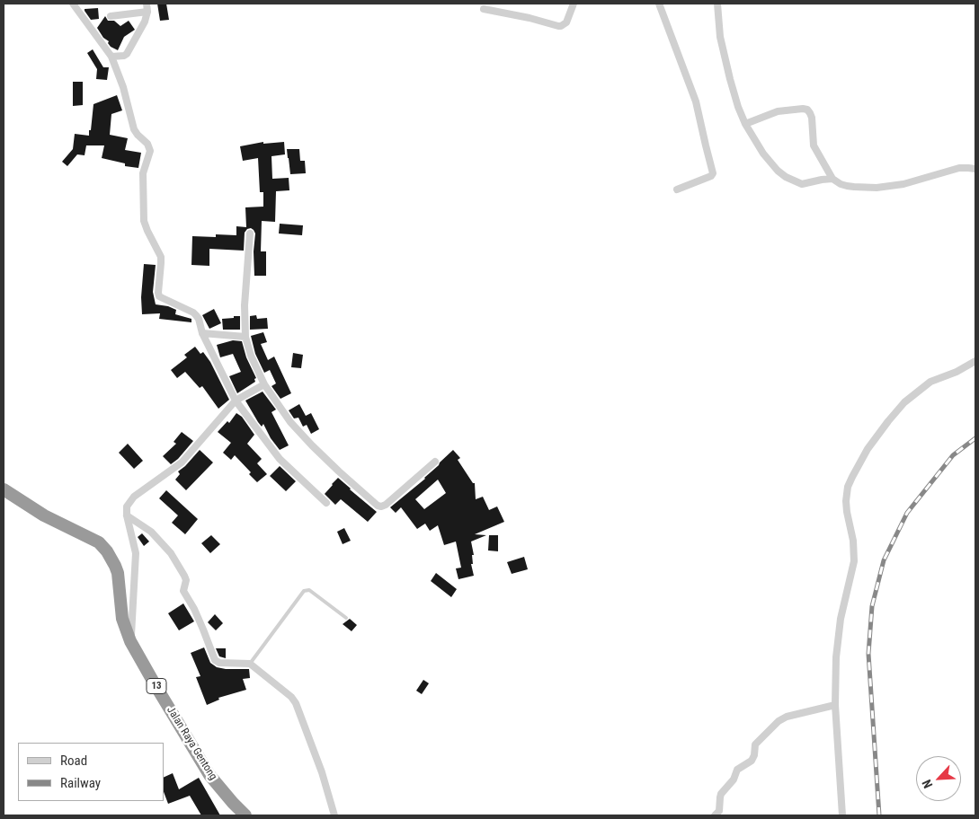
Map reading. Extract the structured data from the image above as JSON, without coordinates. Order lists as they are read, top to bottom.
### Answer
{
  "streets": {
    "highway": ["13", "Jalan Raya Gentong"]
  },
  "legend": ["Road", "Railway"],
  "north": "bottom left"
}
